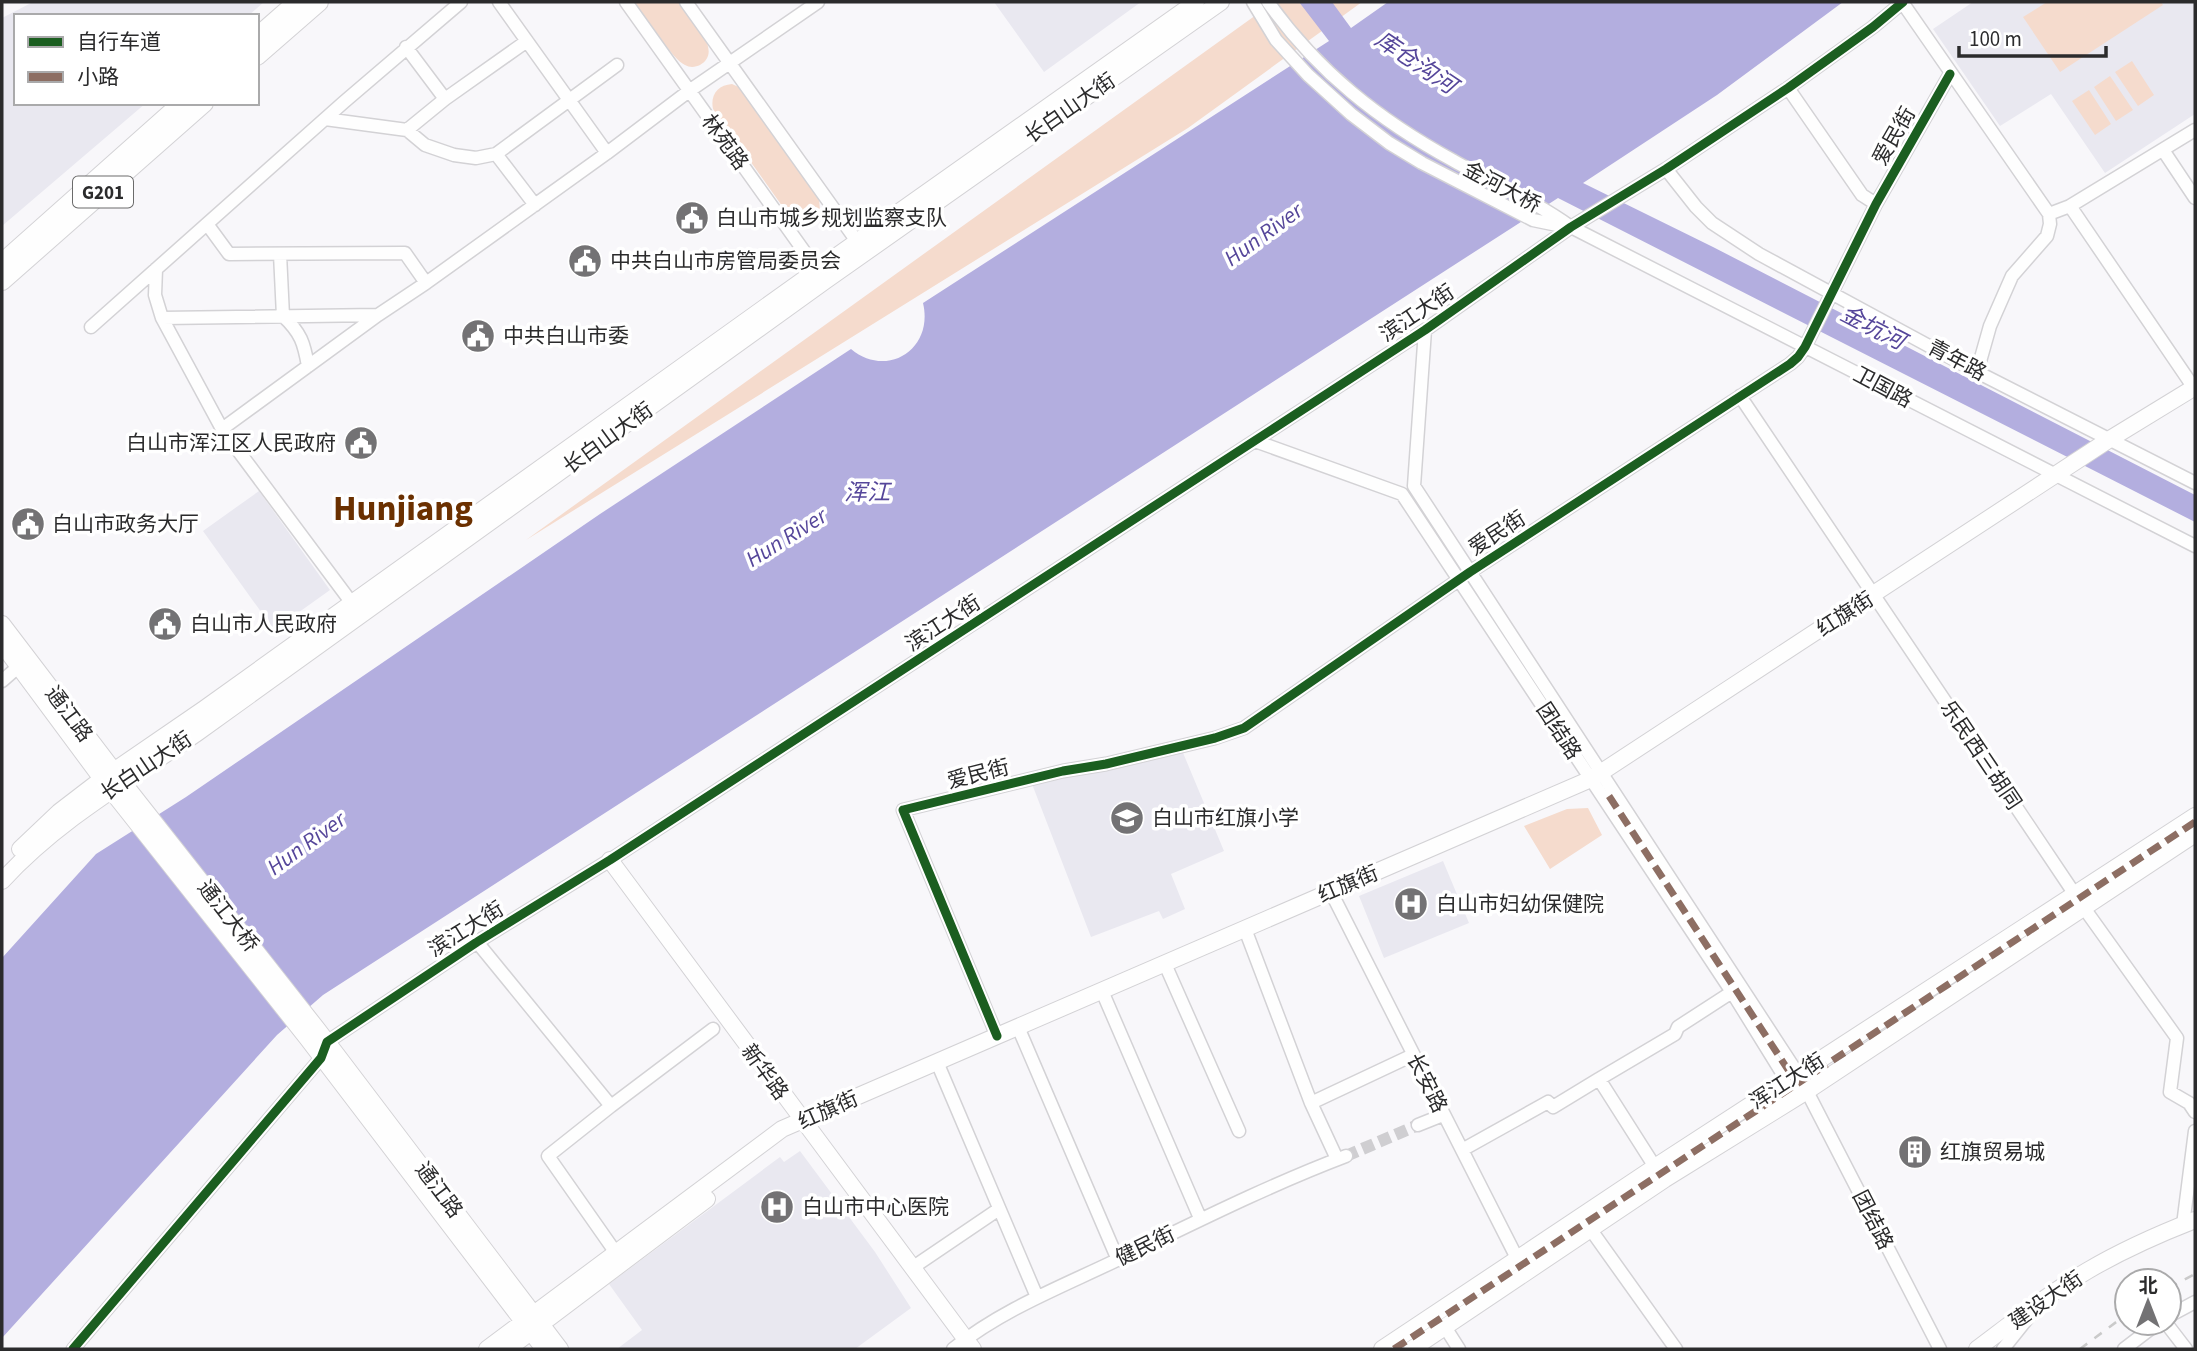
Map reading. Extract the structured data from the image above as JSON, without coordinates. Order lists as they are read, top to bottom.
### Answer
{
  "streets": {
    "highway": ["G201"],
    "main road": [
      "长白山大街",
      "红旗街",
      "通江路",
      "通江大桥",
      "新华路",
      "浑江大街",
      "建设大街"
    ],
    "street": [
      "爱民街",
      "林苑路",
      "金河大桥",
      "滨江大街",
      "青年路",
      "卫国路",
      "团结路",
      "乐民西三胡同",
      "长安路",
      "健民街"
    ]
  },
  "crossings": [
    ["长白山大街", "林苑路"],
    ["长白山大街", "通江路"],
    ["爱民街", "青年路"],
    ["爱民街", "卫国路"],
    ["爱民街", "红旗街"],
    ["爱民街", "团结路"],
    ["爱民街", "乐民西三胡同"],
    ["金河大桥", "滨江大街"],
    ["金河大桥", "卫国路"],
    ["滨江大街", "青年路"],
    ["滨江大街", "卫国路"],
    ["滨江大街", "通江路"],
    ["滨江大街", "通江大桥"],
    ["滨江大街", "新华路"],
    ["青年路", "红旗街"],
    ["卫国路", "红旗街"],
    ["红旗街", "通江路"],
    ["红旗街", "团结路"],
    ["红旗街", "乐民西三胡同"],
    ["红旗街", "新华路"],
    ["红旗街", "长安路"],
    ["通江路", "通江大桥"],
    ["团结路", "浑江大街"],
    ["乐民西三胡同", "浑江大街"],
    ["新华路", "健民街"],
    ["浑江大街", "长安路"]
  ],
  "districts": ["Hunjiang"],
  "water": [
    "库仓沟河",
    "Hun River",
    "金坑河",
    "浑江"
  ],
  "places": {
    "public building": [
      "白山市城乡规划监察支队",
      "中共白山市房管局委员会",
      "中共白山市委",
      "白山市浑江区人民政府",
      "白山市政务大厅",
      "白山市人民政府"
    ],
    "school or university": ["白山市红旗小学"],
    "hospital": ["白山市妇幼保健院", "白山市中心医院"],
    "building": ["红旗贸易城"]
  },
  "legend": ["自行车道", "小路"],
  "scale_bar": "100 m",
  "north": "top"
}
